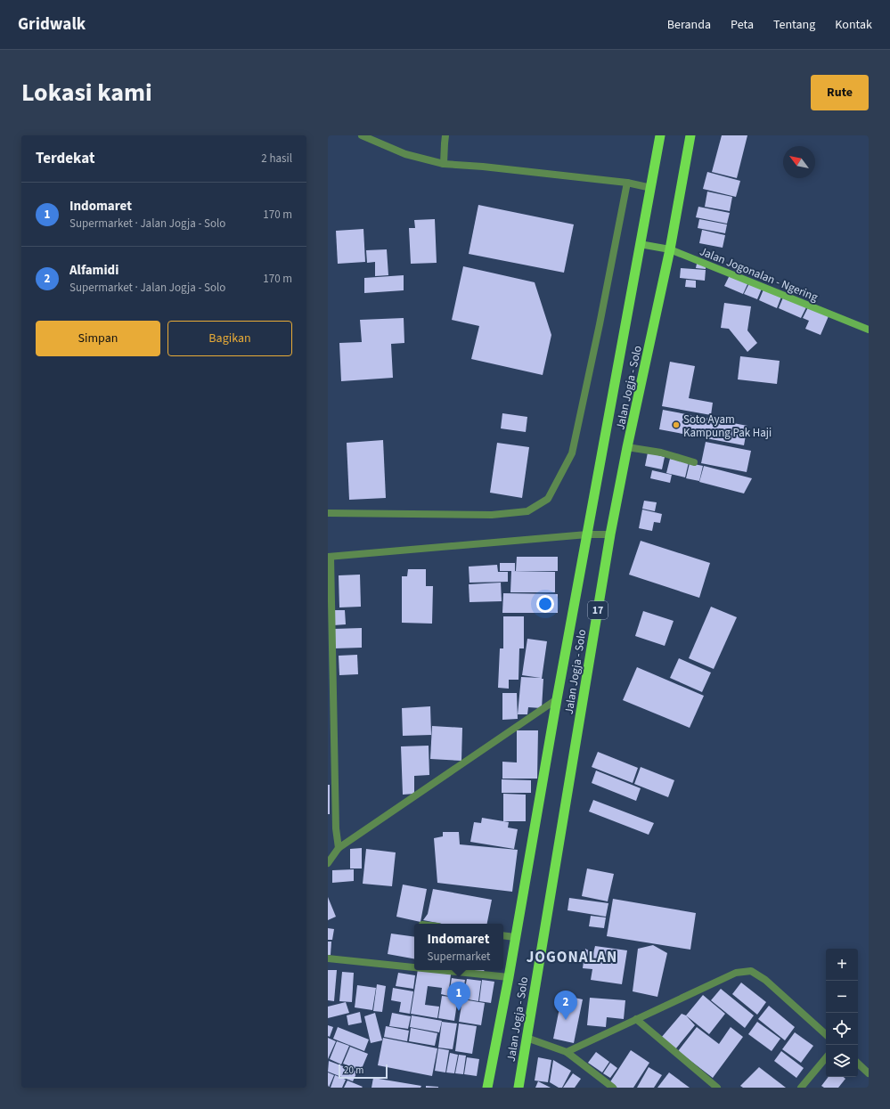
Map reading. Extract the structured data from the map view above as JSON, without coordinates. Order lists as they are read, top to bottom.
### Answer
{
  "streets": {
    "highway": ["Jalan Jogja - Solo", "17"],
    "main road": ["Jalan Jogonalan - Ngering"]
  },
  "crossings": [
    ["Jalan Jogonalan - Ngering", "Jalan Jogja - Solo"]
  ],
  "districts": ["JOGONALAN"],
  "places": ["Soto Ayam Kampung Pak Haji"],
  "scale_bar": "20 m",
  "north": "top left",
  "page": {
    "header": "Gridwalk",
    "nav": [
      "Beranda",
      "Peta",
      "Tentang",
      "Kontak"
    ],
    "title": "Lokasi kami",
    "buttons": [
      "Rute",
      ["Simpan", "Bagikan"]
    ],
    "heading": ["Terdekat", "2 hasil"],
    "list": [
      {
        "mark": "1",
        "name": "Indomaret",
        "note": "Supermarket · Jalan Jogja - Solo",
        "value": "170 m"
      },
      {
        "mark": "2",
        "name": "Alfamidi",
        "note": "Supermarket · Jalan Jogja - Solo",
        "value": "170 m"
      }
    ],
    "popup": ["Indomaret", "Supermarket"],
    "map_buttons": ["+", "−"],
    "pins": ["1", "2"],
    "scale": "20 m"
  }
}
